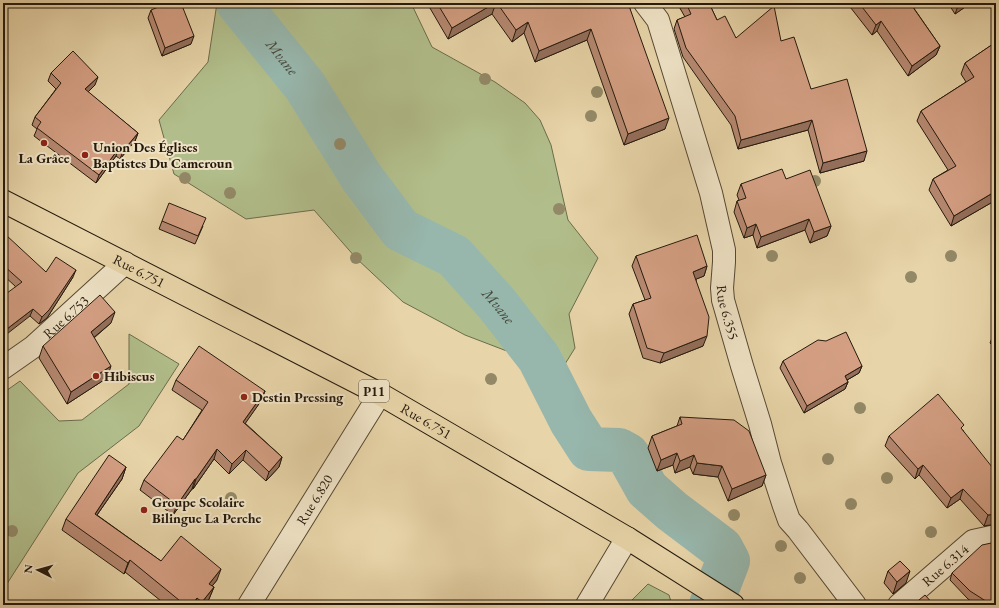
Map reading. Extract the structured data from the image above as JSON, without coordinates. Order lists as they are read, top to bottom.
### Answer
{
  "streets": {
    "main road": ["Rue 6.751", "P11"],
    "street": [
      "Rue 6.355",
      "Rue 6.753",
      "Rue 6.820",
      "Rue 6.314"
    ]
  },
  "crossings": [
    ["Rue 6.751", "Rue 6.753"],
    ["Rue 6.751", "Rue 6.820"]
  ],
  "water": ["Mvane"],
  "places": [
    "La Grâce",
    "Union Des Églises Baptistes Du Cameroun",
    "Hibiscus",
    "Destin Pressing",
    "Groupe Scolaire Bilingue La Perche"
  ],
  "north": "left"
}
